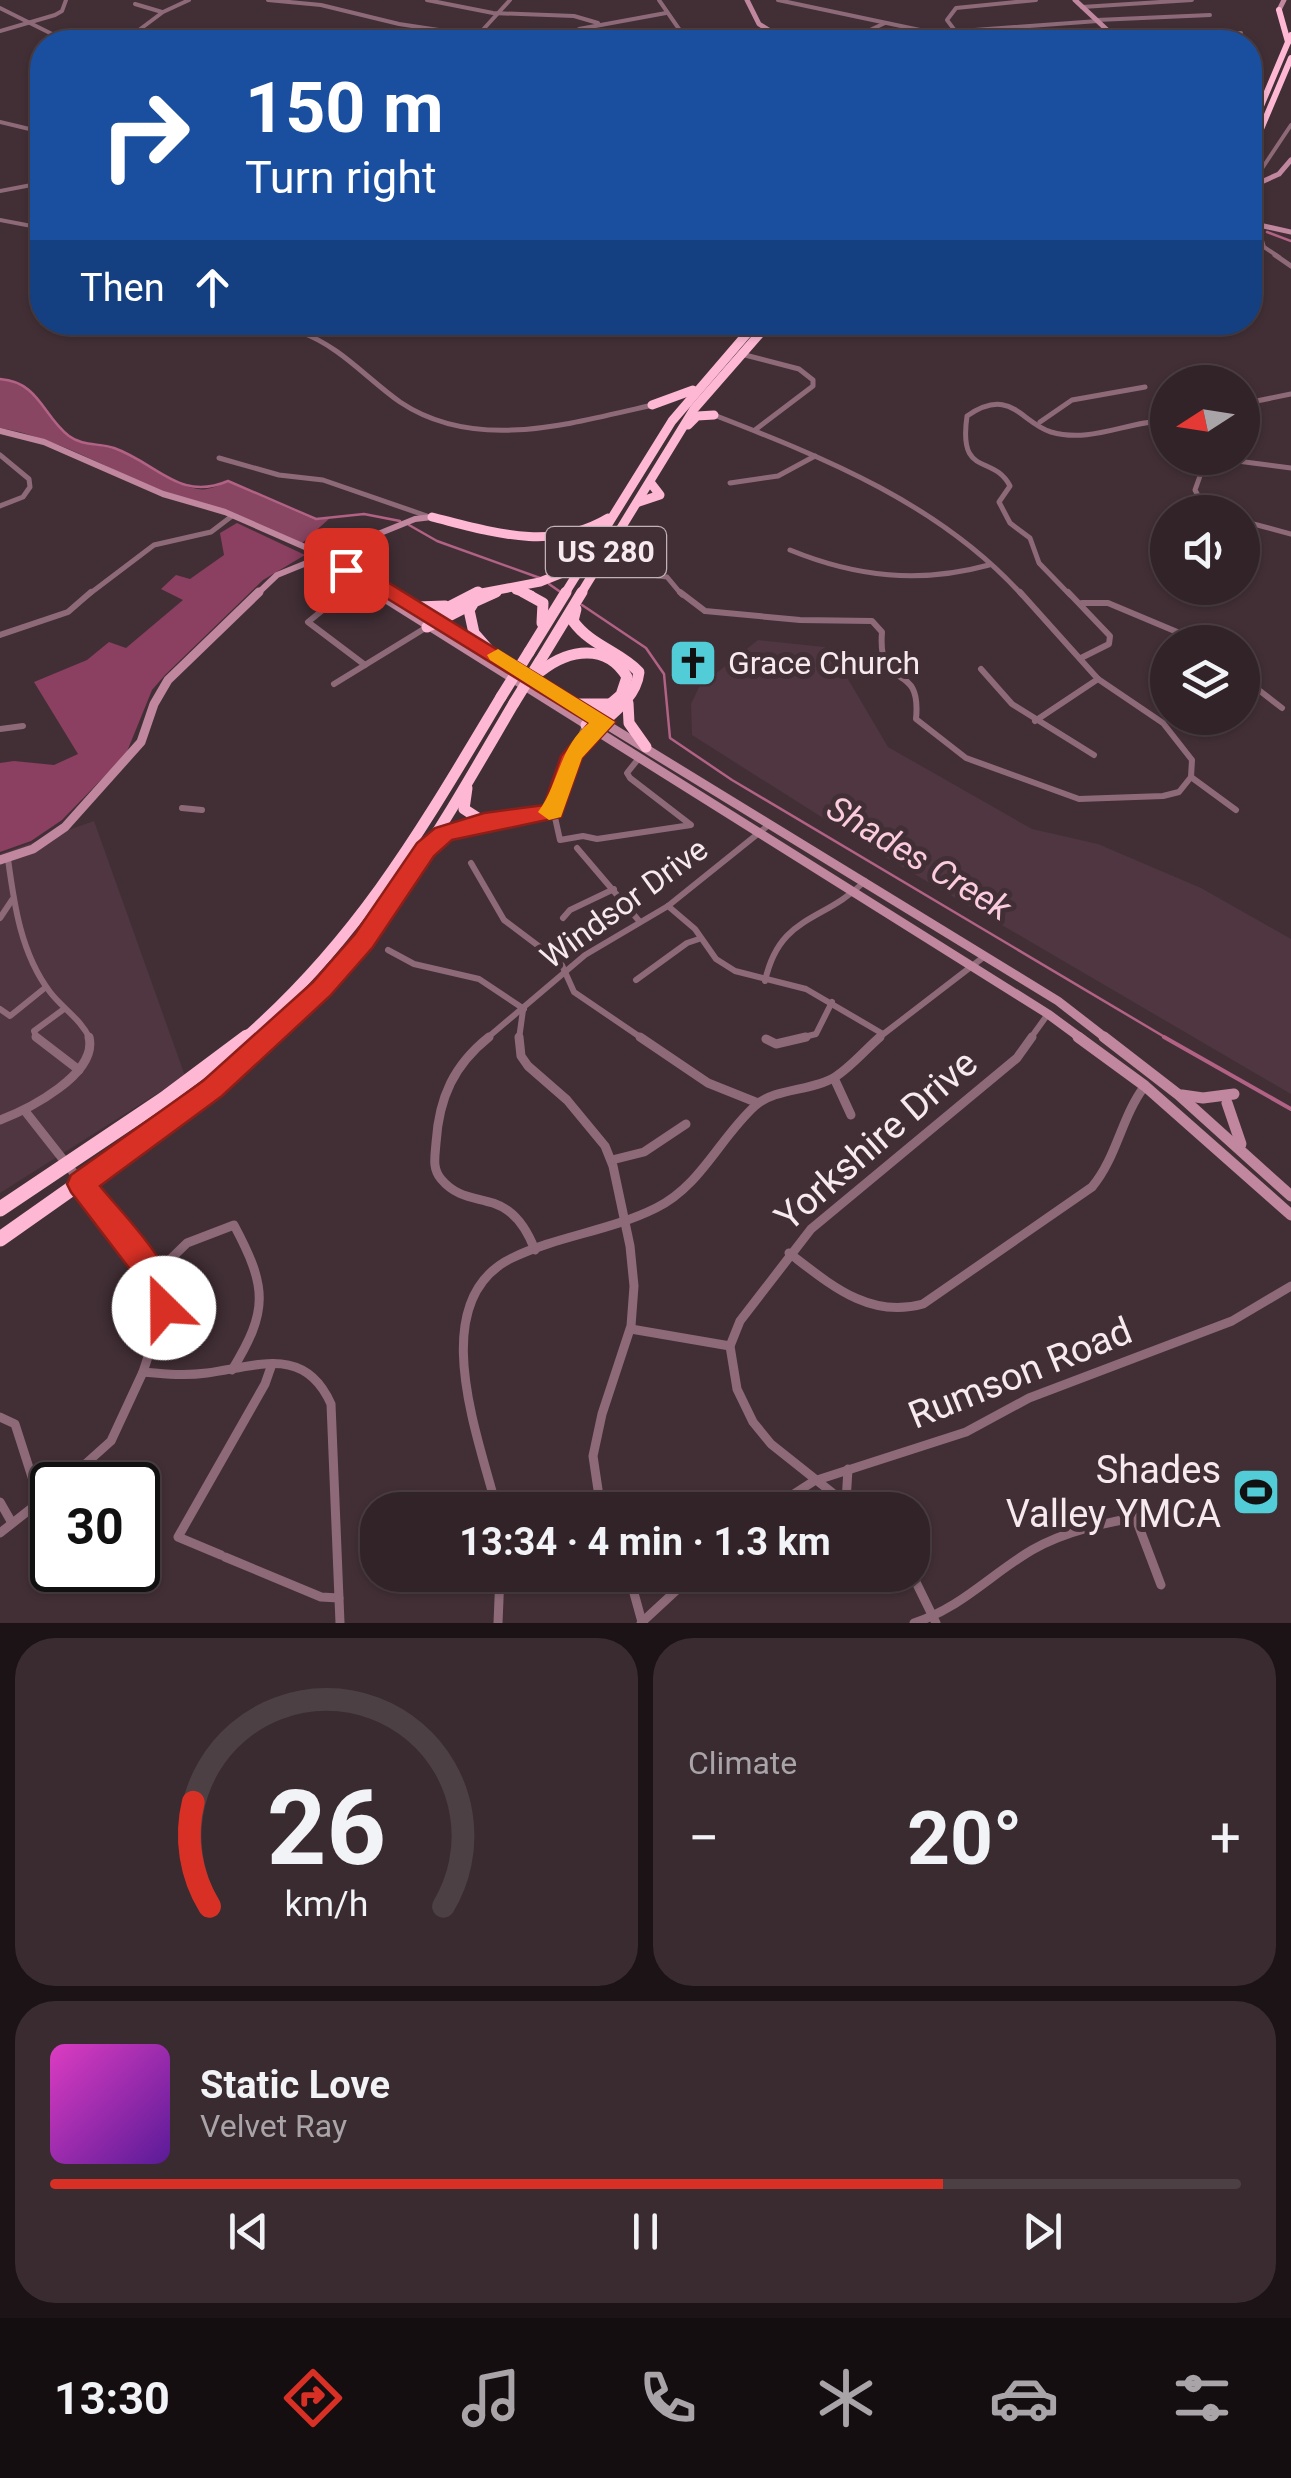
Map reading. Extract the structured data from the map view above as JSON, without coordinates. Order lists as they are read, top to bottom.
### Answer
{
  "streets": {
    "highway": ["US 280"],
    "street": ["Windsor Drive", "Yorkshire Drive", "Rumson Road"]
  },
  "water": ["Shades Creek"],
  "places": {
    "church": ["Grace Church"],
    "sports": ["Shades Valley YMCA"]
  },
  "north": "left",
  "page": {
    "turn": ["150 m", "Turn right"],
    "then": "Then",
    "limit": "30",
    "trip": "13:34 · 4 min · 1.3 km",
    "tile": "Climate",
    "heat": ["−", "20°", "+"],
    "song": ["Static Love", "Velvet Ray"],
    "tabs": "13:30",
    "gauge": ["26", "km/h"]
  }
}
